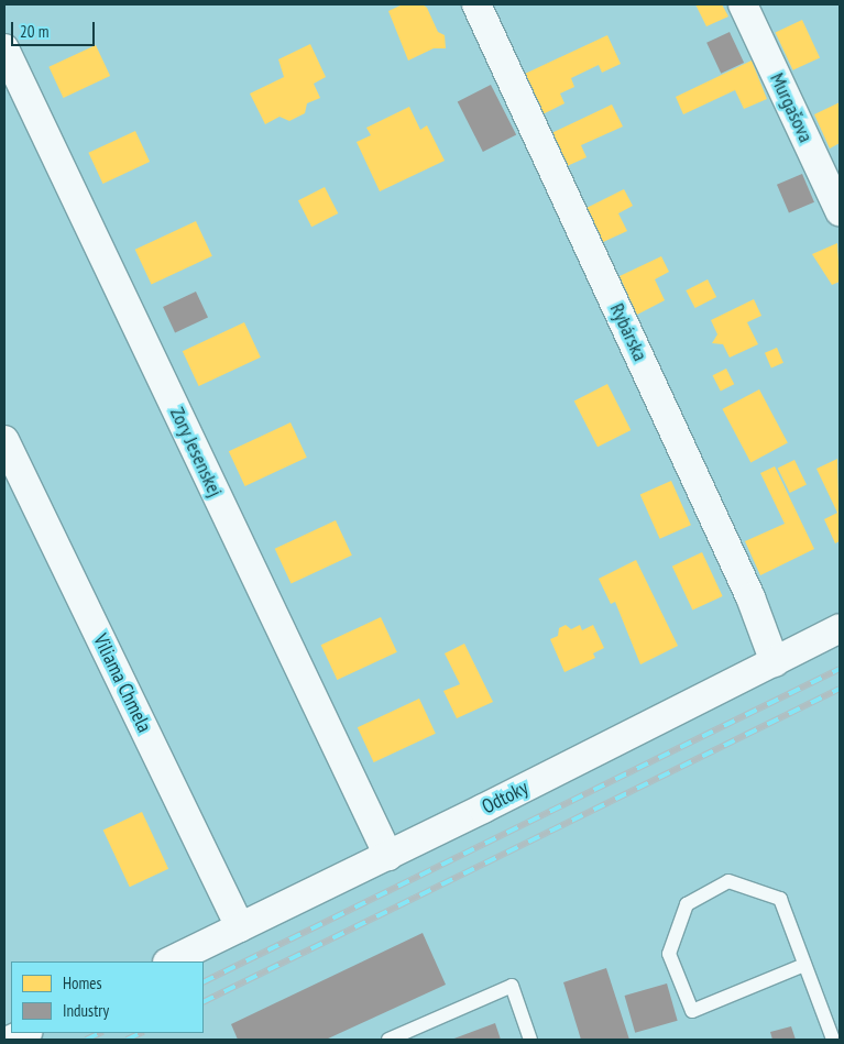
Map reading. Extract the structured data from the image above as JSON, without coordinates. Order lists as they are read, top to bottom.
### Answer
{
  "streets": {
    "street": [
      "Murgašova",
      "Rybárska",
      "Zory Jesenskej",
      "Viliama Chmela",
      "Odtoky"
    ]
  },
  "crossings": [
    ["Rybárska", "Odtoky"],
    ["Zory Jesenskej", "Odtoky"],
    ["Viliama Chmela", "Odtoky"]
  ],
  "legend": ["Homes", "Industry"],
  "scale_bar": "20 m"
}
